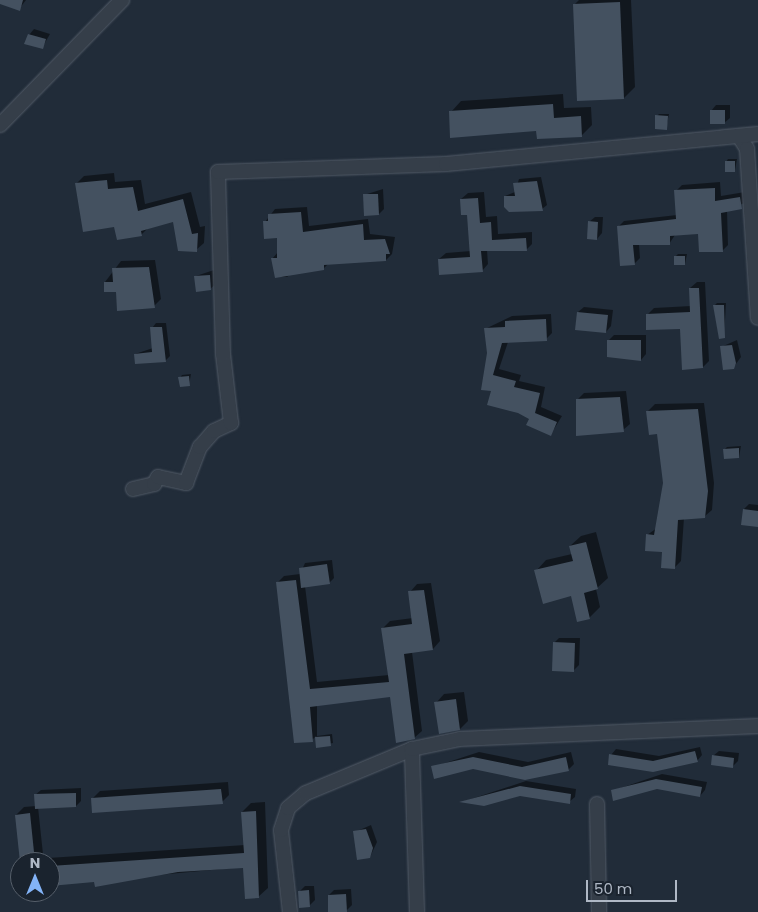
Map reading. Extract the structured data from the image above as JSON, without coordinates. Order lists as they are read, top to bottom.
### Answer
{
  "scale_bar": "50 m",
  "north": "top"
}
